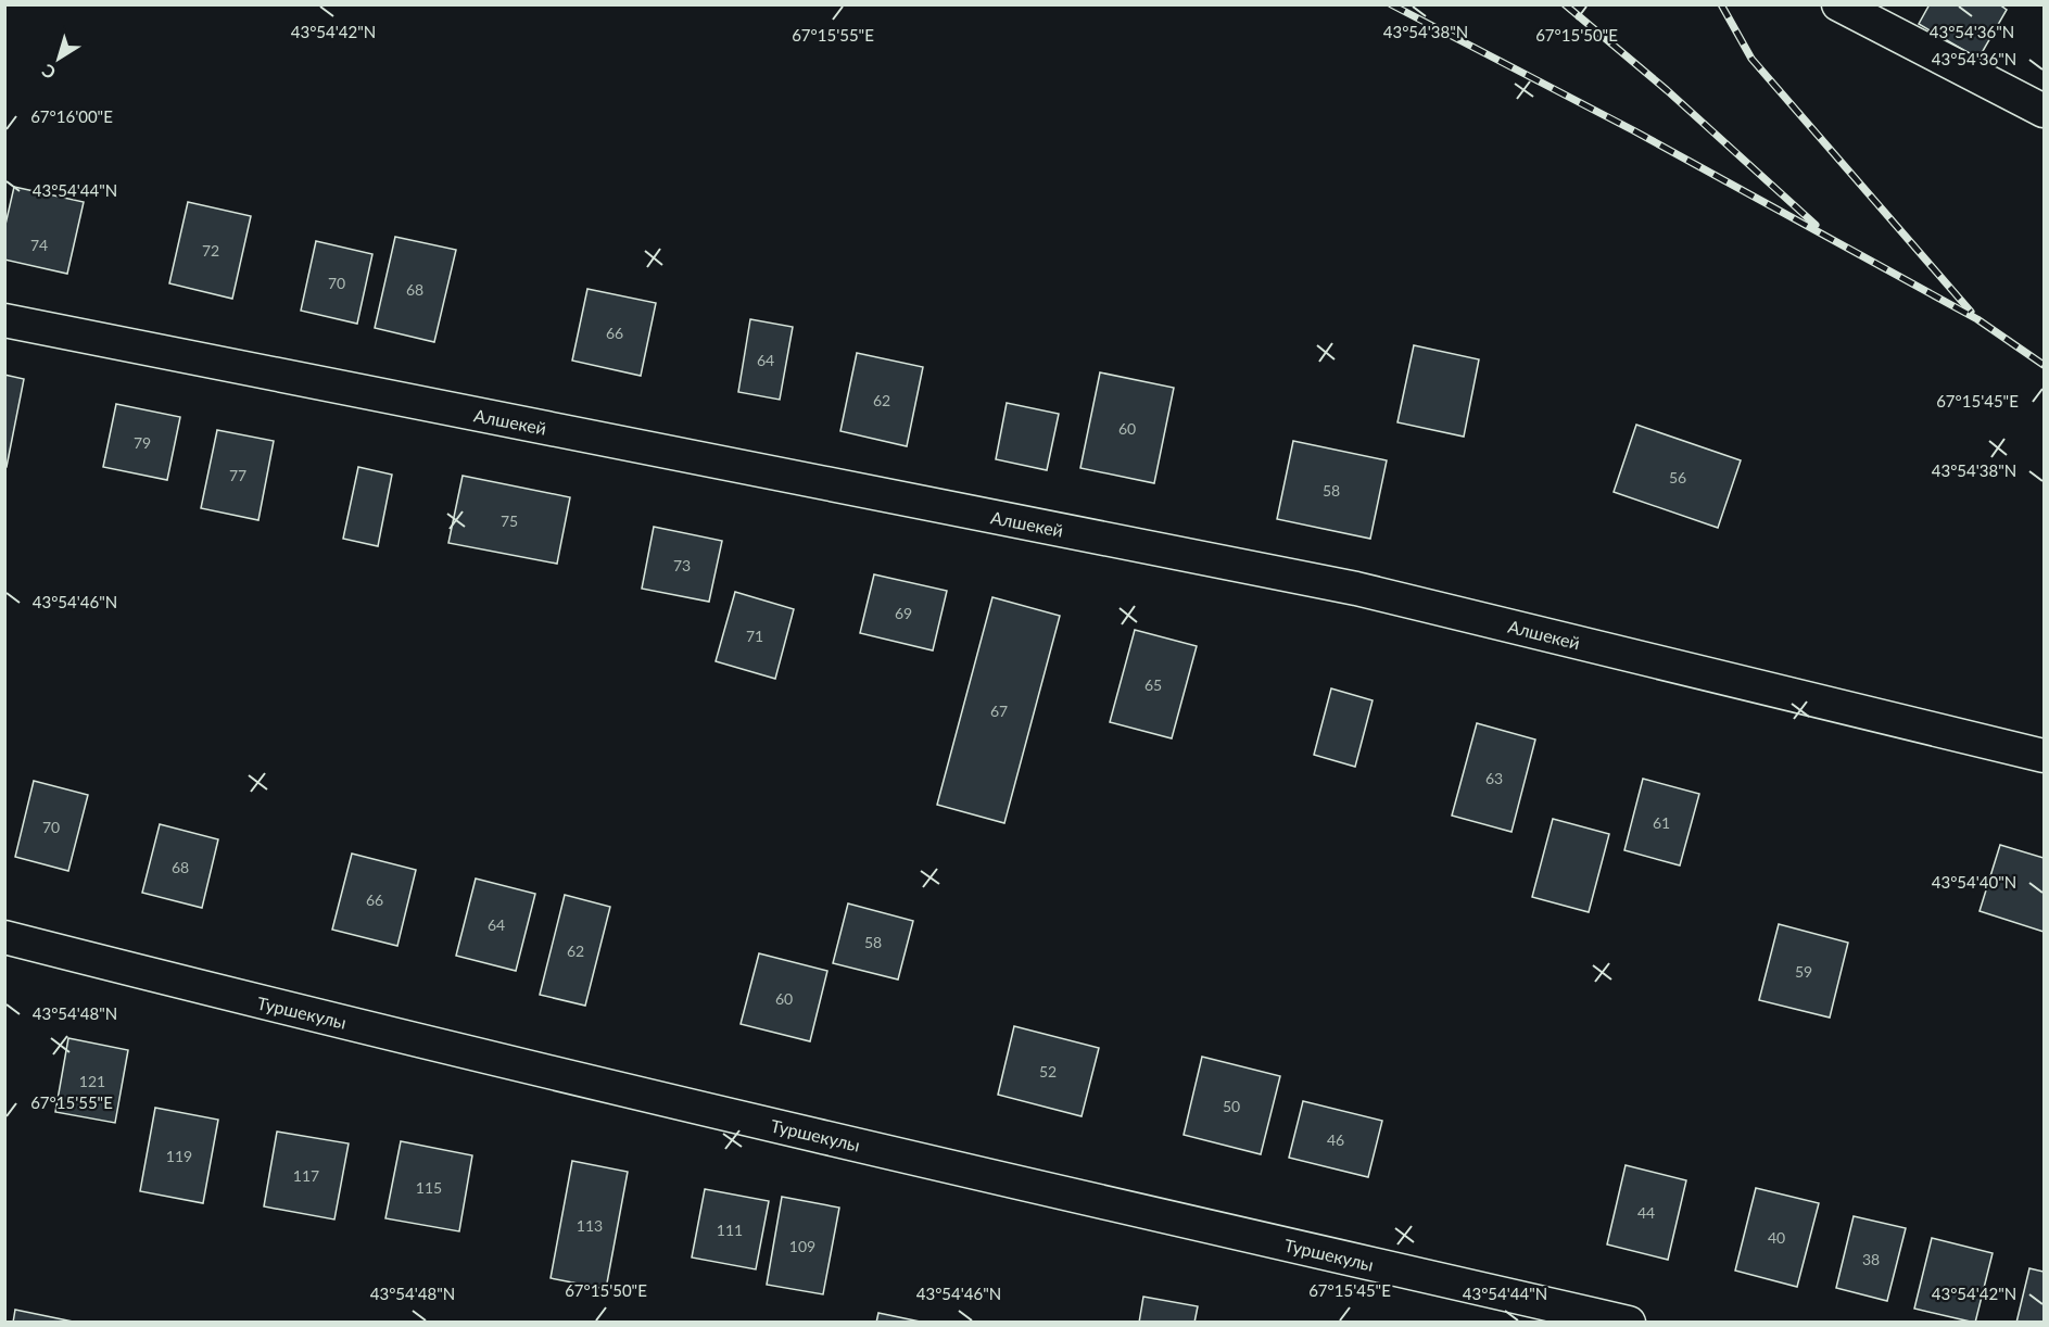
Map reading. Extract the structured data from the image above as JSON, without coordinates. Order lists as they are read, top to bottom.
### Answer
{
  "streets": {
    "street": ["Алшекей", "Туршекулы"]
  },
  "house_numbers": [
    "74",
    "72",
    "70",
    "68",
    "66",
    "64",
    "62",
    "60",
    "79",
    "77",
    "56",
    "58",
    "75",
    "73",
    "69",
    "71",
    "65",
    "67",
    "63",
    "61",
    "70",
    "68",
    "66",
    "64",
    "58",
    "62",
    "59",
    "60",
    "52",
    "121",
    "50",
    "46",
    "119",
    "117",
    "115",
    "44",
    "113",
    "111",
    "40",
    "109",
    "38"
  ],
  "north": "bottom left",
  "coordinates": [
    "43°54'42\"N",
    "43°54'38\"N",
    "43°54'36\"N",
    "67°15'55\"E",
    "67°15'50\"E",
    "67°16'00\"E",
    "43°54'44\"N",
    "67°15'45\"E",
    "43°54'46\"N",
    "43°54'40\"N",
    "43°54'48\"N"
  ]
}
